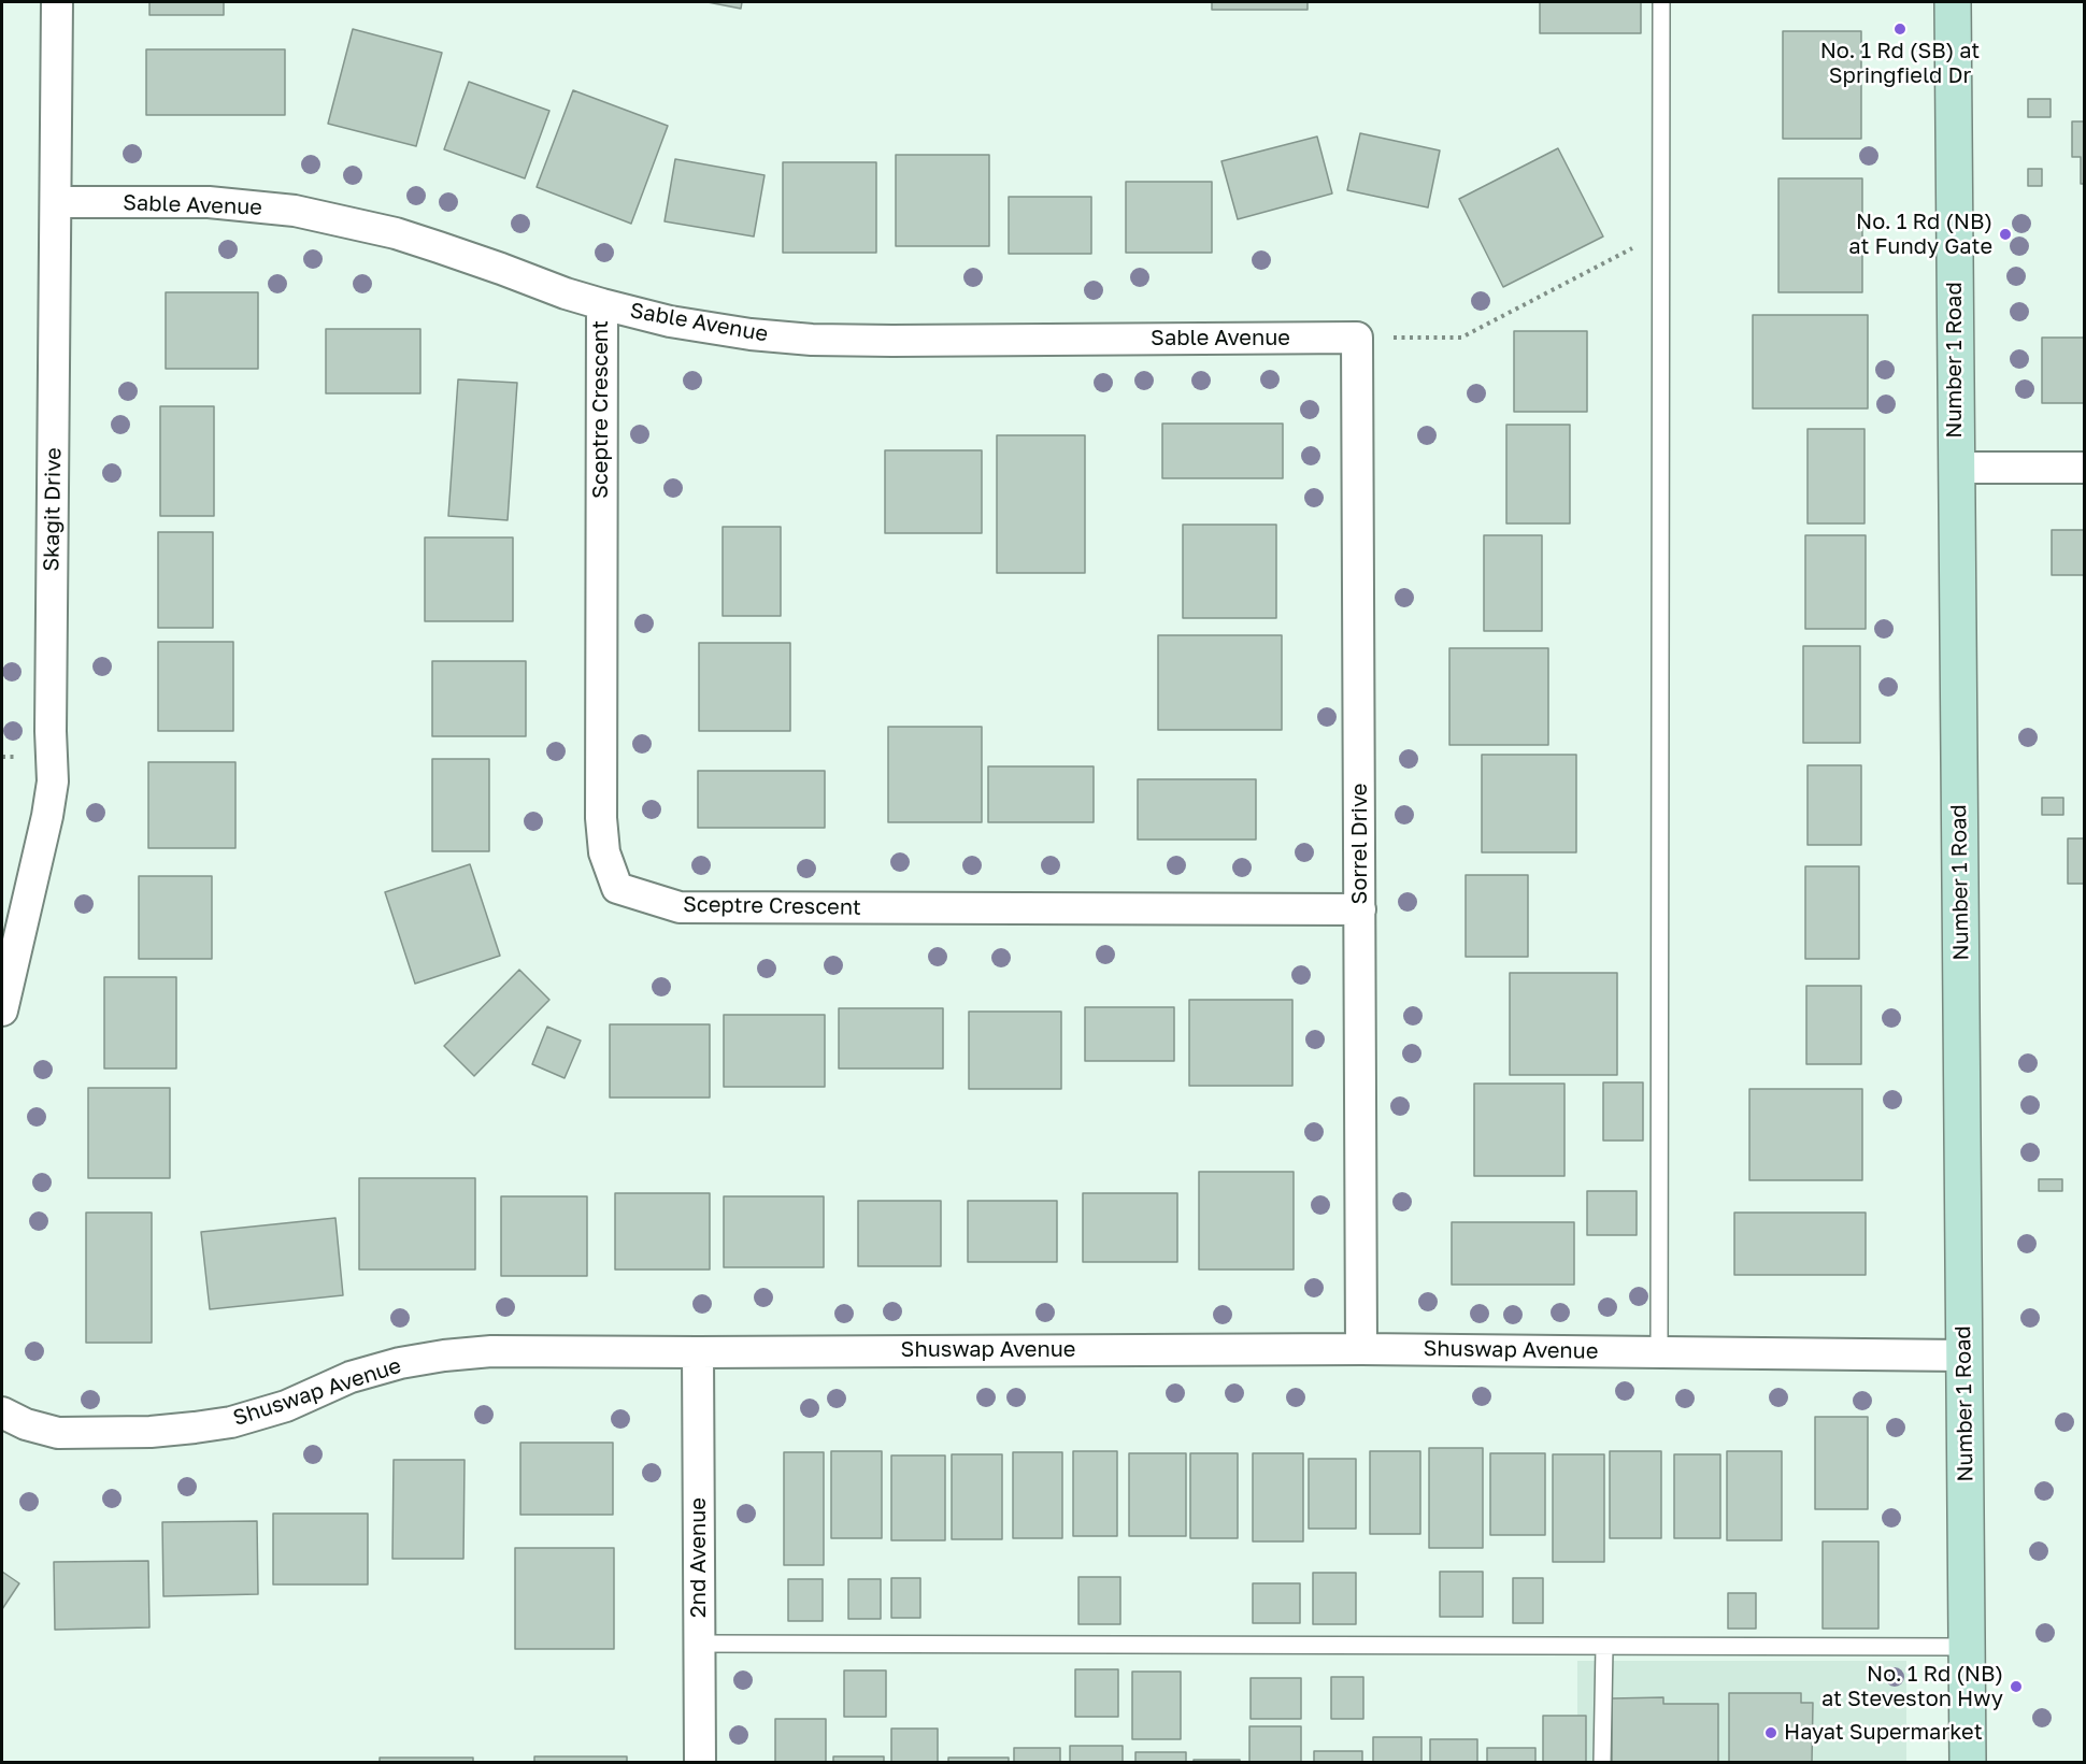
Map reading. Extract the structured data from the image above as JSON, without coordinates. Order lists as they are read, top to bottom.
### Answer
{
  "streets": {
    "main road": ["Number 1 Road"],
    "street": [
      "Sable Avenue",
      "Sceptre Crescent",
      "Skagit Drive",
      "Sorrel Drive",
      "Shuswap Avenue",
      "2nd Avenue"
    ]
  },
  "crossings": [
    ["Sable Avenue", "Sceptre Crescent"],
    ["Sable Avenue", "Skagit Drive"],
    ["Sable Avenue", "Sorrel Drive"],
    ["Number 1 Road", "Shuswap Avenue"],
    ["Sceptre Crescent", "Sorrel Drive"],
    ["Sorrel Drive", "Shuswap Avenue"],
    ["Shuswap Avenue", "2nd Avenue"]
  ],
  "places": [
    "No. 1 Rd (SB) at Springfield Dr",
    "No. 1 Rd (NB) at Fundy Gate",
    "No. 1 Rd (NB) at Steveston Hwy",
    "Hayat Supermarket"
  ]
}
